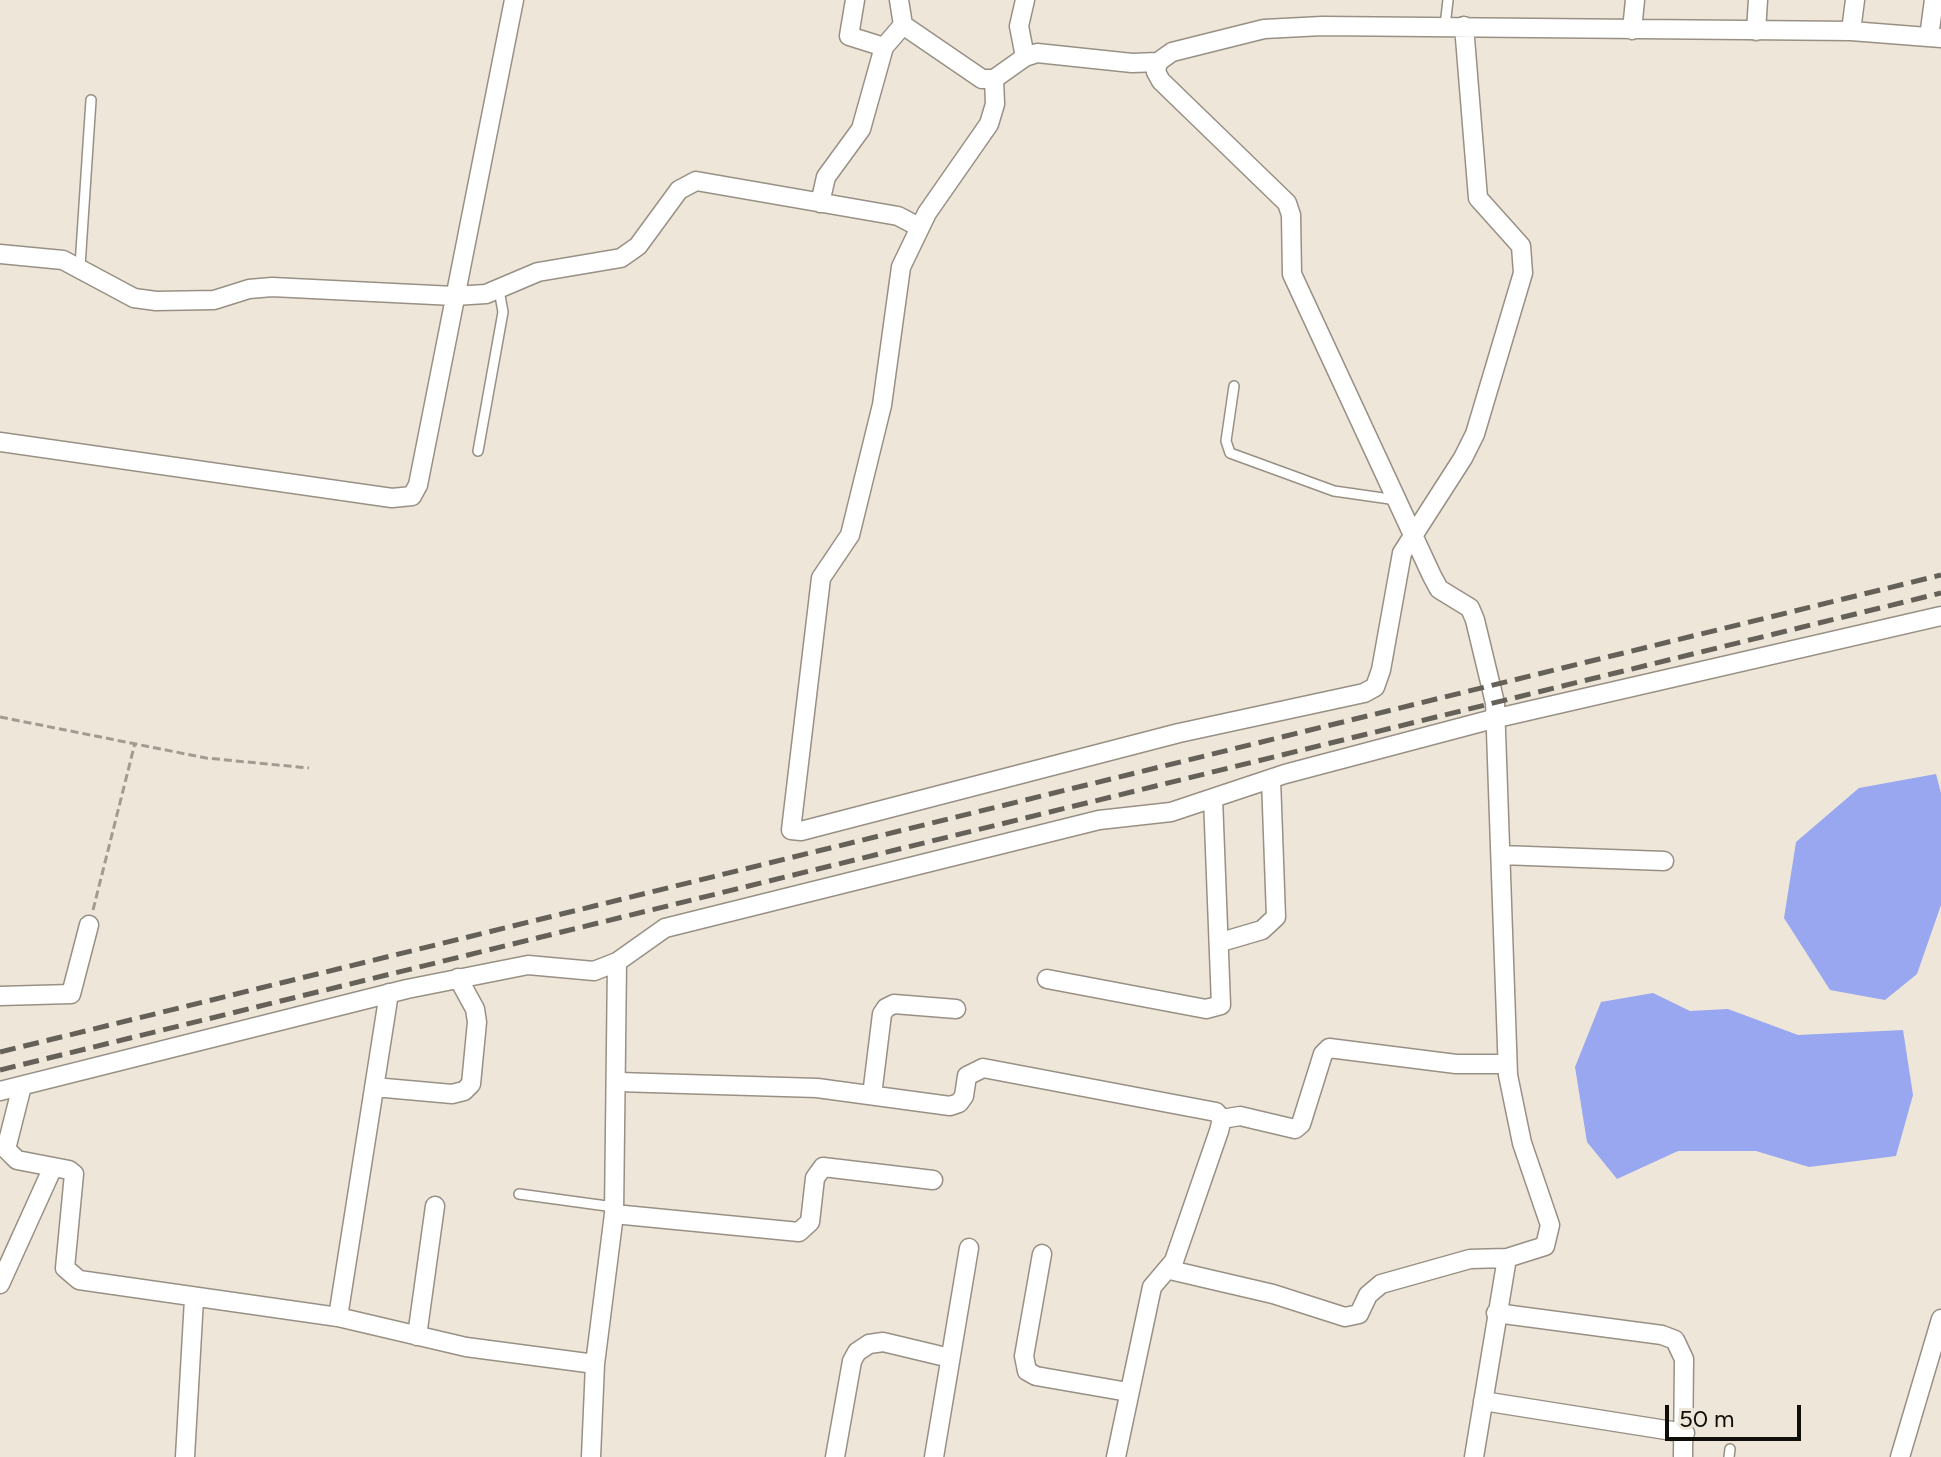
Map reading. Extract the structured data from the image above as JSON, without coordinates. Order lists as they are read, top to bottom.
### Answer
{
  "scale_bar": "50 m"
}
